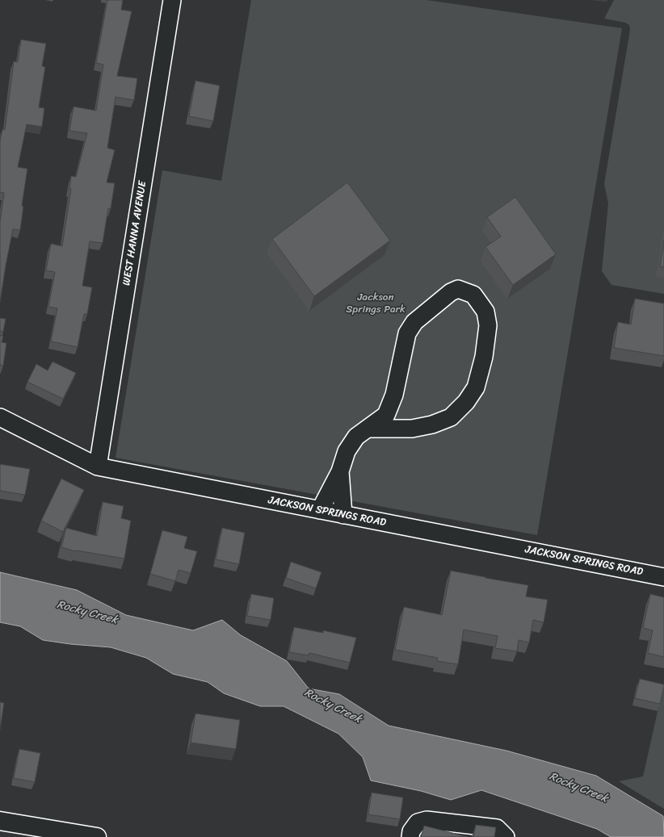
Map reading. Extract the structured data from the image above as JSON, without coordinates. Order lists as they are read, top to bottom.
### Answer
{
  "streets": {
    "street": ["WEST HANNA AVENUE", "JACKSON SPRINGS ROAD"]
  },
  "crossings": [
    ["WEST HANNA AVENUE", "JACKSON SPRINGS ROAD"]
  ],
  "water": ["Rocky Creek"],
  "parks": ["Jackson Springs Park"]
}
